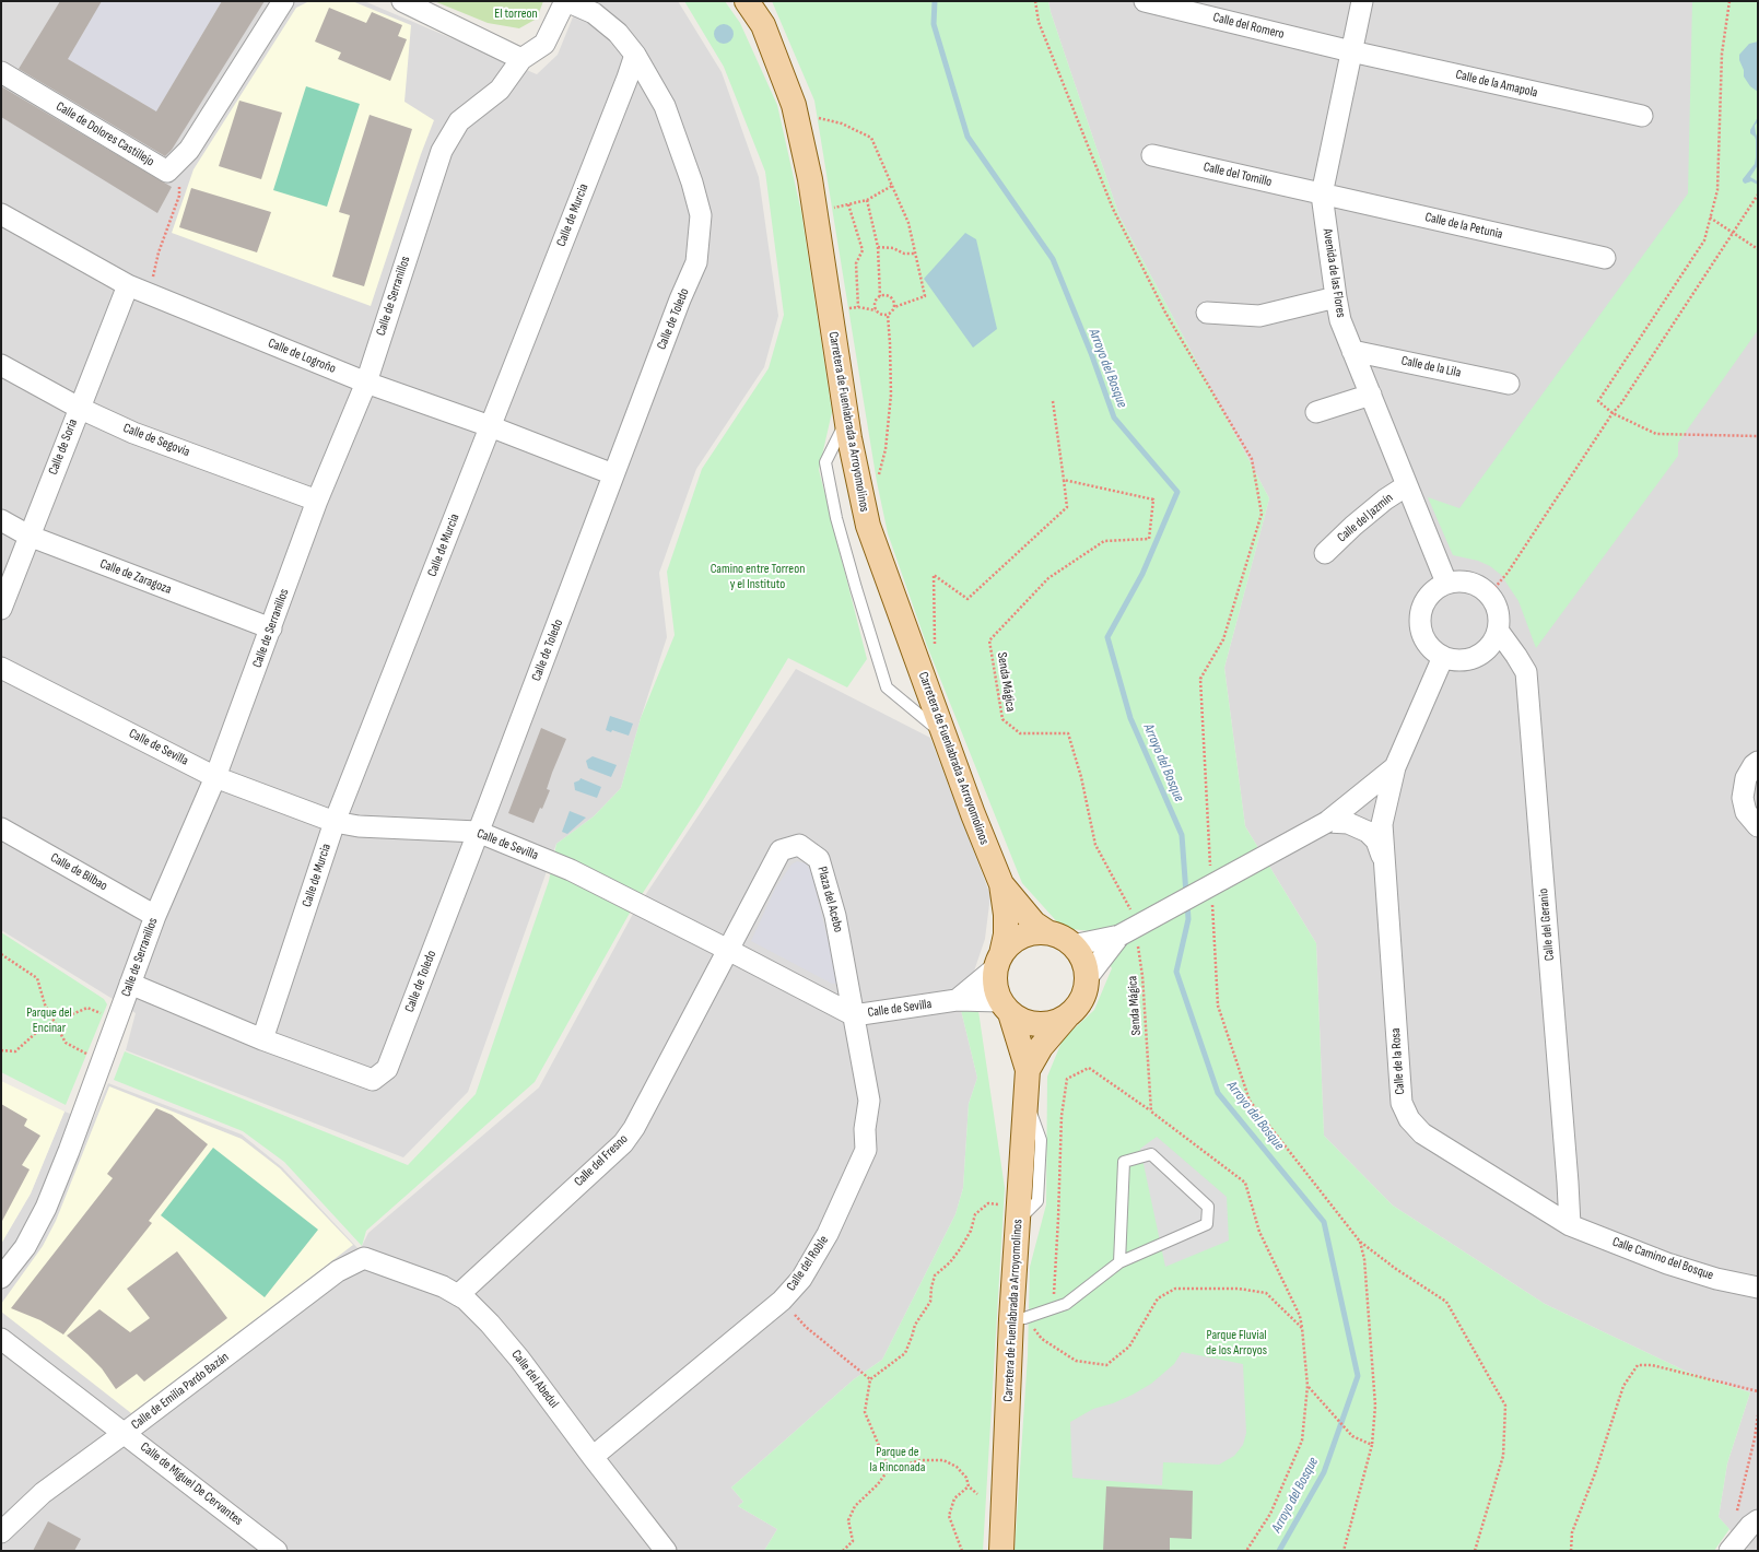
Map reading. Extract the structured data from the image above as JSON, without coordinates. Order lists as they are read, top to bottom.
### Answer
{
  "streets": {
    "main road": ["Carretera de Fuenlabrada a Arroyomolinos"],
    "street": [
      "Calle del Romero",
      "Calle de la Amapola",
      "Calle de Dolores Castillejo",
      "Calle del Tomillo",
      "Calle de Murcia",
      "Calle de la Petunia",
      "Avenida de las Flores",
      "Calle de Serranillos",
      "Calle de Toledo",
      "Calle de Logroño",
      "Calle de la Lila",
      "Calle de Segovia",
      "Calle de Soria",
      "Calle del Jazmín",
      "Calle de Zaragoza",
      "Calle de Sevilla",
      "Calle de Bilbao",
      "Plaza del Acebo",
      "Calle del Geranio",
      "Calle de la Rosa",
      "Calle del Fresno",
      "Calle Camino del Bosque",
      "Calle del Roble",
      "Calle del Abedul",
      "Calle de Emilia Pardo Bazán",
      "Calle de Miguel De Cervantes"
    ],
    "path": ["Senda Mágica"]
  },
  "crossings": [
    ["Calle del Romero", "Calle de la Amapola"],
    ["Calle del Romero", "Avenida de las Flores"],
    ["Calle de la Amapola", "Avenida de las Flores"],
    ["Calle del Tomillo", "Calle de la Petunia"],
    ["Calle del Tomillo", "Avenida de las Flores"],
    ["Calle de Murcia", "Calle de Toledo"],
    ["Calle de Murcia", "Calle de Logroño"],
    ["Calle de Murcia", "Calle de Sevilla"],
    ["Calle de la Petunia", "Avenida de las Flores"],
    ["Avenida de las Flores", "Calle de la Lila"],
    ["Avenida de las Flores", "Calle del Jazmín"],
    ["Avenida de las Flores", "Calle del Geranio"],
    ["Avenida de las Flores", "Calle de la Rosa"],
    ["Calle de Serranillos", "Calle de Toledo"],
    ["Calle de Serranillos", "Calle de Logroño"],
    ["Calle de Serranillos", "Calle de Segovia"],
    ["Calle de Serranillos", "Calle de Zaragoza"],
    ["Calle de Serranillos", "Calle de Sevilla"],
    ["Calle de Serranillos", "Calle de Bilbao"],
    ["Calle de Toledo", "Calle de Logroño"],
    ["Calle de Toledo", "Calle de Sevilla"],
    ["Calle de Logroño", "Calle de Soria"],
    ["Carretera de Fuenlabrada a Arroyomolinos", "Calle de Sevilla"],
    ["Calle de Segovia", "Calle de Soria"],
    ["Calle de Soria", "Calle de Zaragoza"],
    ["Calle de Sevilla", "Plaza del Acebo"],
    ["Calle de Sevilla", "Calle del Fresno"],
    ["Calle de Sevilla", "Calle del Roble"],
    ["Plaza del Acebo", "Calle del Fresno"],
    ["Plaza del Acebo", "Calle del Roble"],
    ["Calle del Geranio", "Calle de la Rosa"],
    ["Calle del Geranio", "Calle Camino del Bosque"],
    ["Calle de la Rosa", "Calle Camino del Bosque"],
    ["Calle del Fresno", "Calle del Abedul"],
    ["Calle del Roble", "Calle del Abedul"],
    ["Calle del Abedul", "Calle de Emilia Pardo Bazán"],
    ["Calle de Emilia Pardo Bazán", "Calle de Miguel De Cervantes"]
  ],
  "water": ["Arroyo del Bosque"],
  "parks": [
    "El torreon",
    "Camino entre Torreon y el Instituto",
    "Parque del Encinar",
    "Parque Fluvial de los Arroyos",
    "Parque de la Rinconada"
  ]
}
